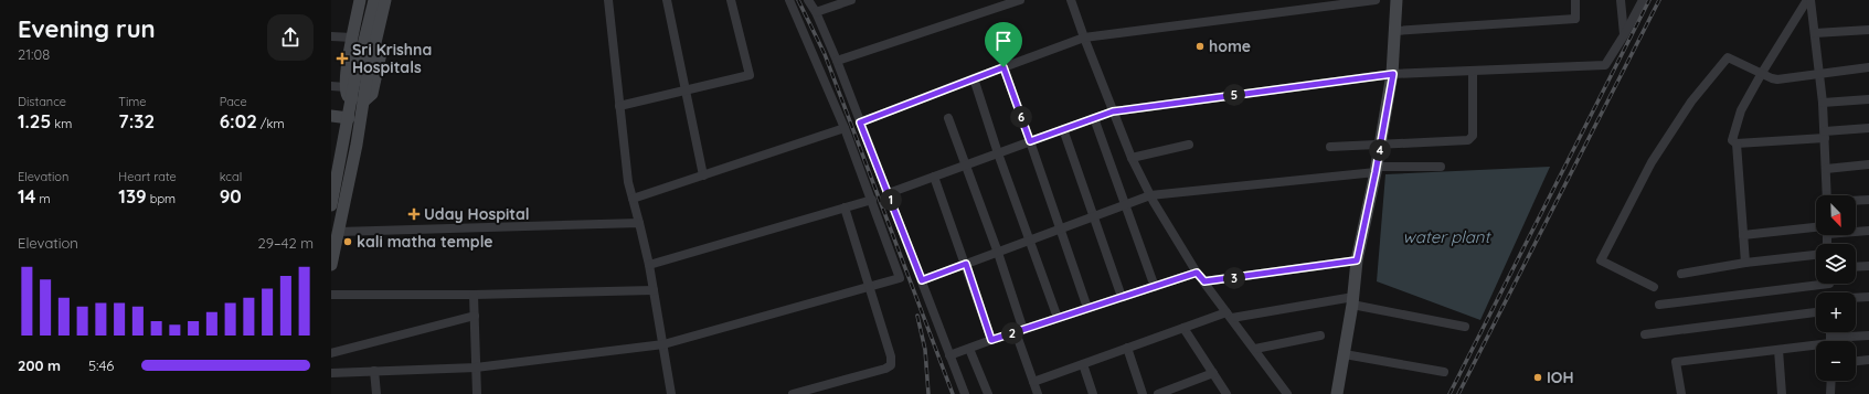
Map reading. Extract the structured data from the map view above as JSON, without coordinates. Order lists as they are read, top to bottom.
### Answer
{
  "water": ["water plant"],
  "places": {
    "other": ["home", "kali matha temple", "IOH"],
    "health": ["Sri Krishna Hospitals", "Uday Hospital"]
  },
  "north": "bottom right",
  "page": {
    "heading": ["Evening run", "21:08"],
    "stats": [
      ["Distance", "1.25 km"],
      ["Time", "7:32"],
      ["Pace", "6:02 /km"],
      ["Elevation", "14 m"],
      ["Heart rate", "139 bpm"],
      ["kcal", "90"]
    ],
    "pins": [
      "5",
      "6",
      "4",
      "1",
      "3",
      "2"
    ],
    "map_buttons": ["+", "−"],
    "chart": ["Elevation", "29–42 m"],
    "list": [
      {
        "name": "200 m",
        "note": "5:46"
      }
    ]
  }
}
